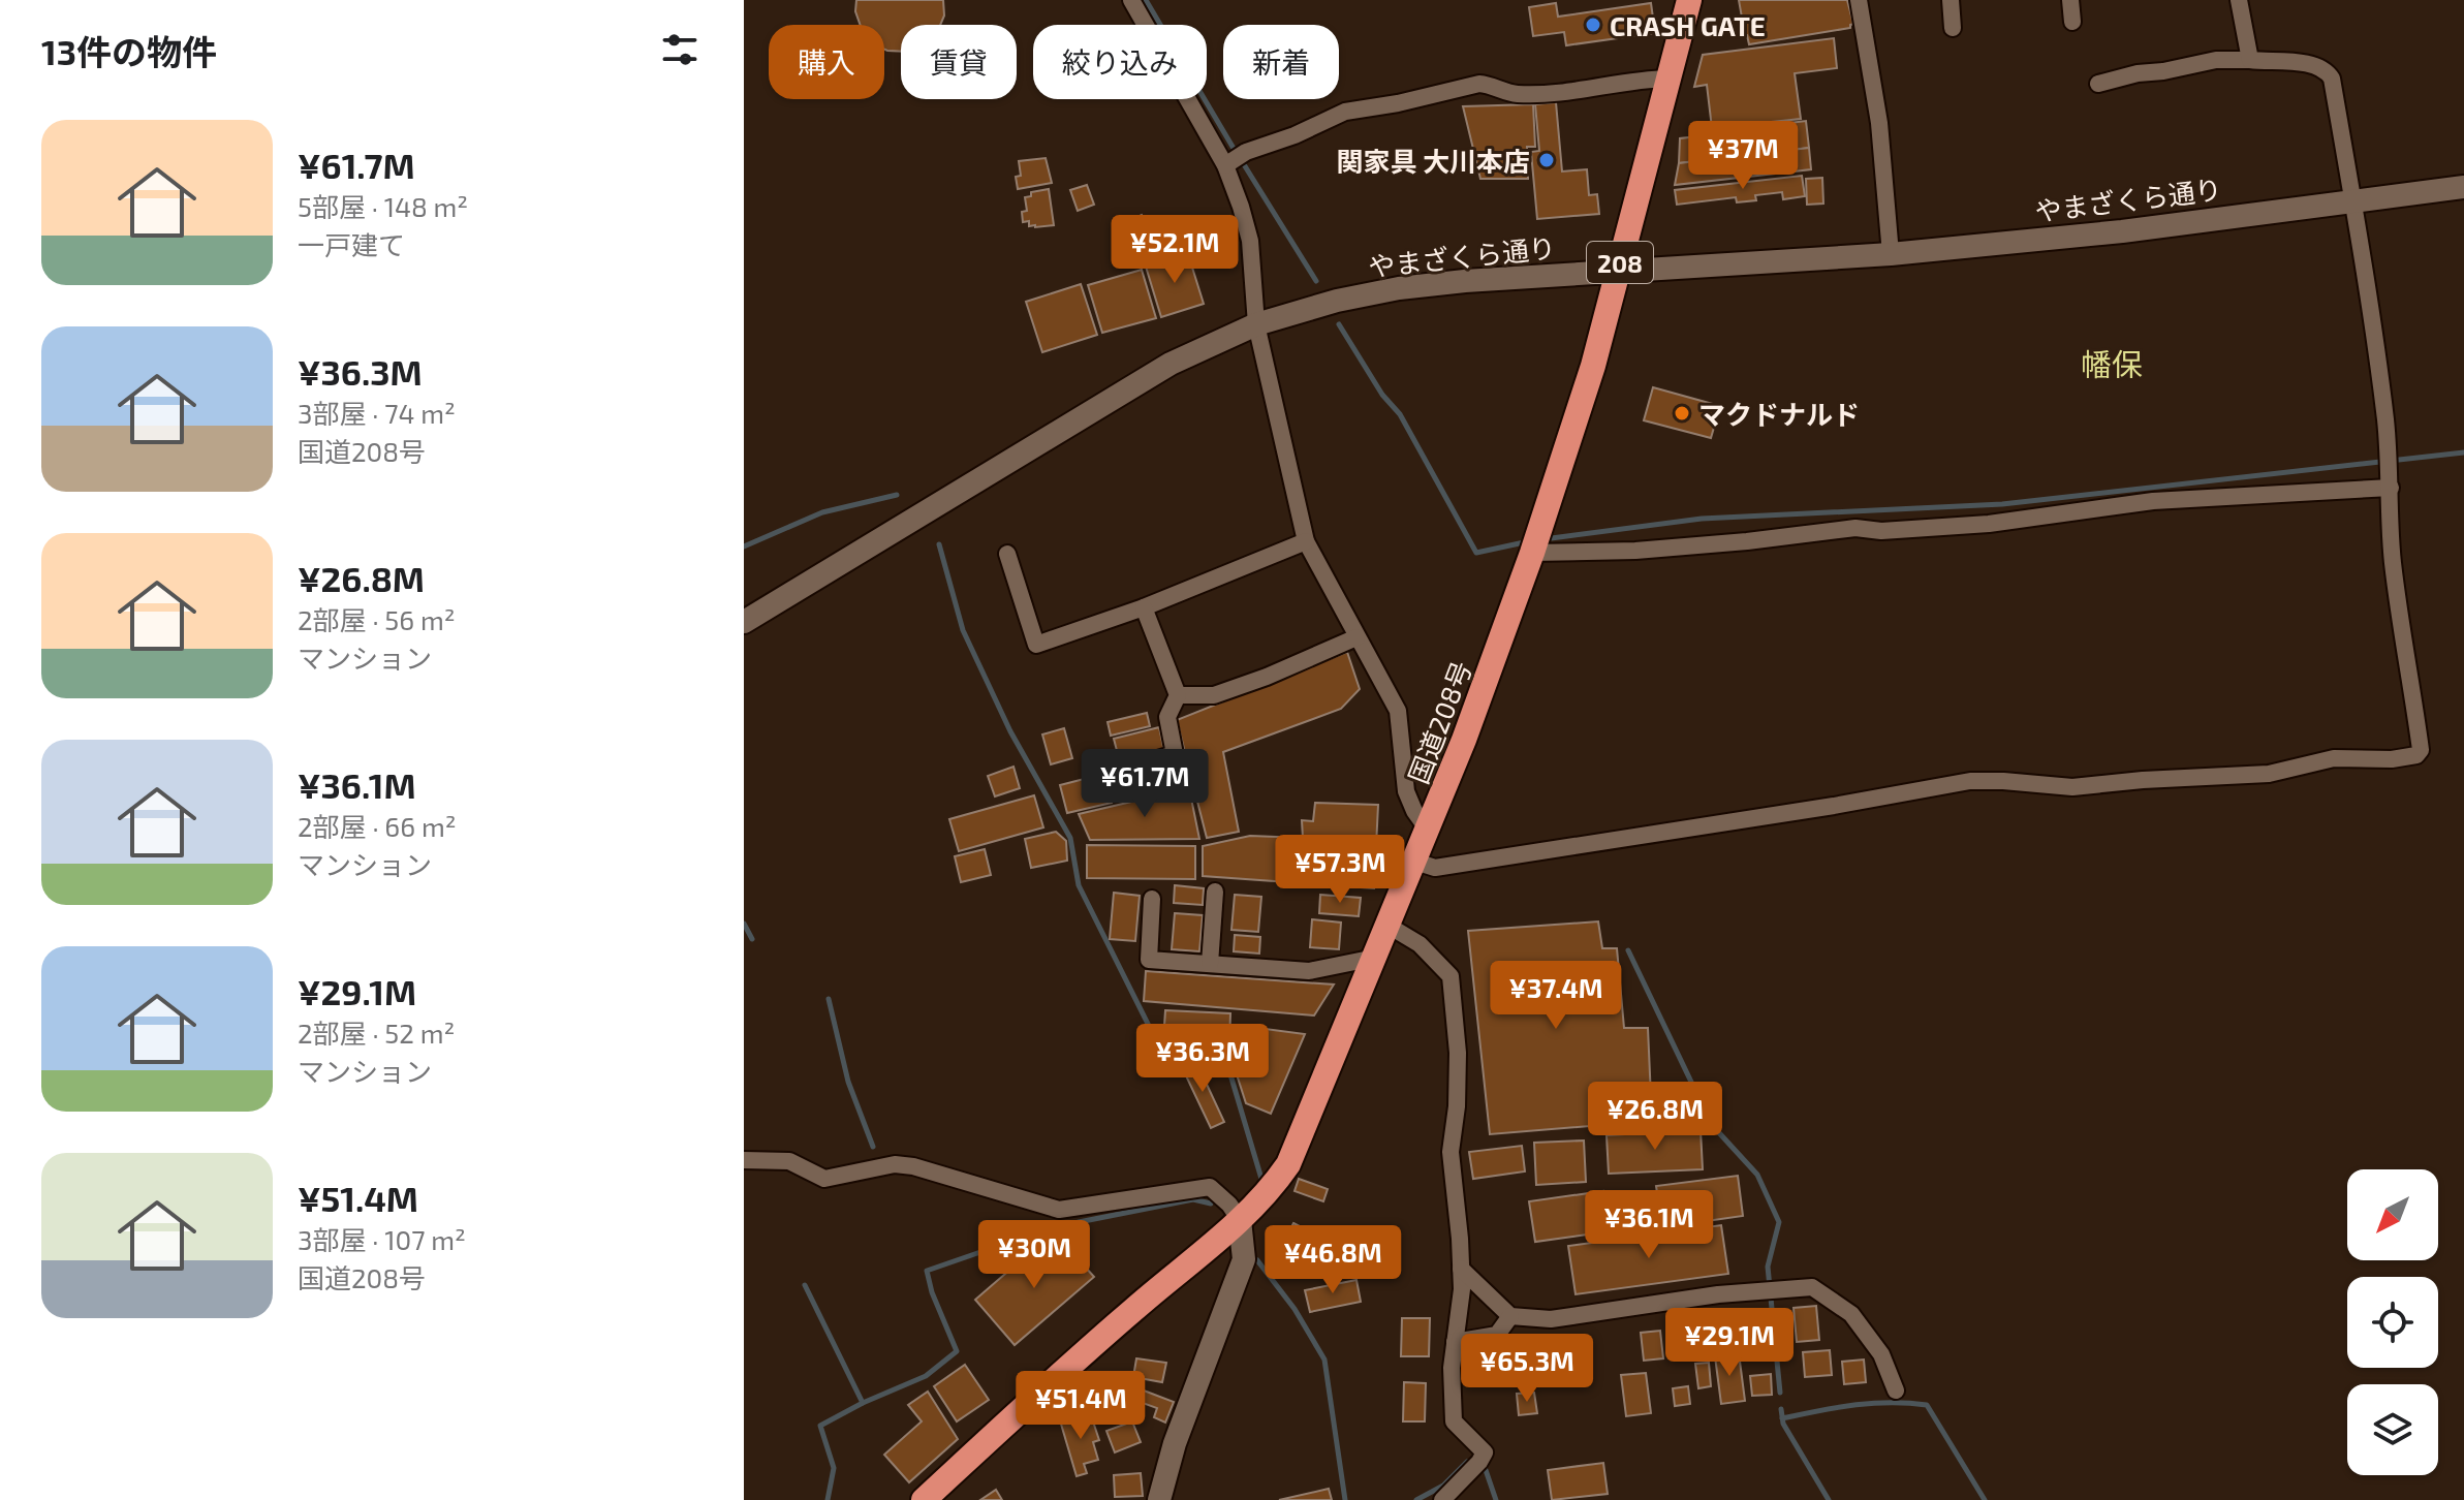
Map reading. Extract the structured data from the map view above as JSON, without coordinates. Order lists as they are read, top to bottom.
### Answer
{
  "streets": {
    "highway": ["208", "国道208号"],
    "street": ["やまざくら通り"]
  },
  "crossings": [
    ["やまざくら通り", "国道208号"]
  ],
  "districts": ["幡保"],
  "places": ["CRASH GATE", "関家具 大川本店", "マクドナルド"],
  "north": "bottom left",
  "page": {
    "heading": "13件の物件",
    "chip": [
      "購入",
      "賃貸",
      "絞り込み",
      "新着"
    ],
    "list": [
      {
        "name": "¥61.7M",
        "note": "5部屋 · 148 m² · 一戸建て"
      },
      {
        "name": "¥36.3M",
        "note": "3部屋 · 74 m² · 国道208号"
      },
      {
        "name": "¥26.8M",
        "note": "2部屋 · 56 m² · マンション"
      },
      {
        "name": "¥36.1M",
        "note": "2部屋 · 66 m² · マンション"
      },
      {
        "name": "¥29.1M",
        "note": "2部屋 · 52 m² · マンション"
      },
      {
        "name": "¥51.4M",
        "note": "3部屋 · 107 m² · 国道208号"
      }
    ],
    "price": [
      "¥37M",
      "¥52.1M",
      "¥61.7M",
      "¥57.3M",
      "¥37.4M",
      "¥36.3M",
      "¥26.8M",
      "¥36.1M",
      "¥30M",
      "¥46.8M",
      "¥29.1M",
      "¥65.3M",
      "¥51.4M"
    ]
  }
}
